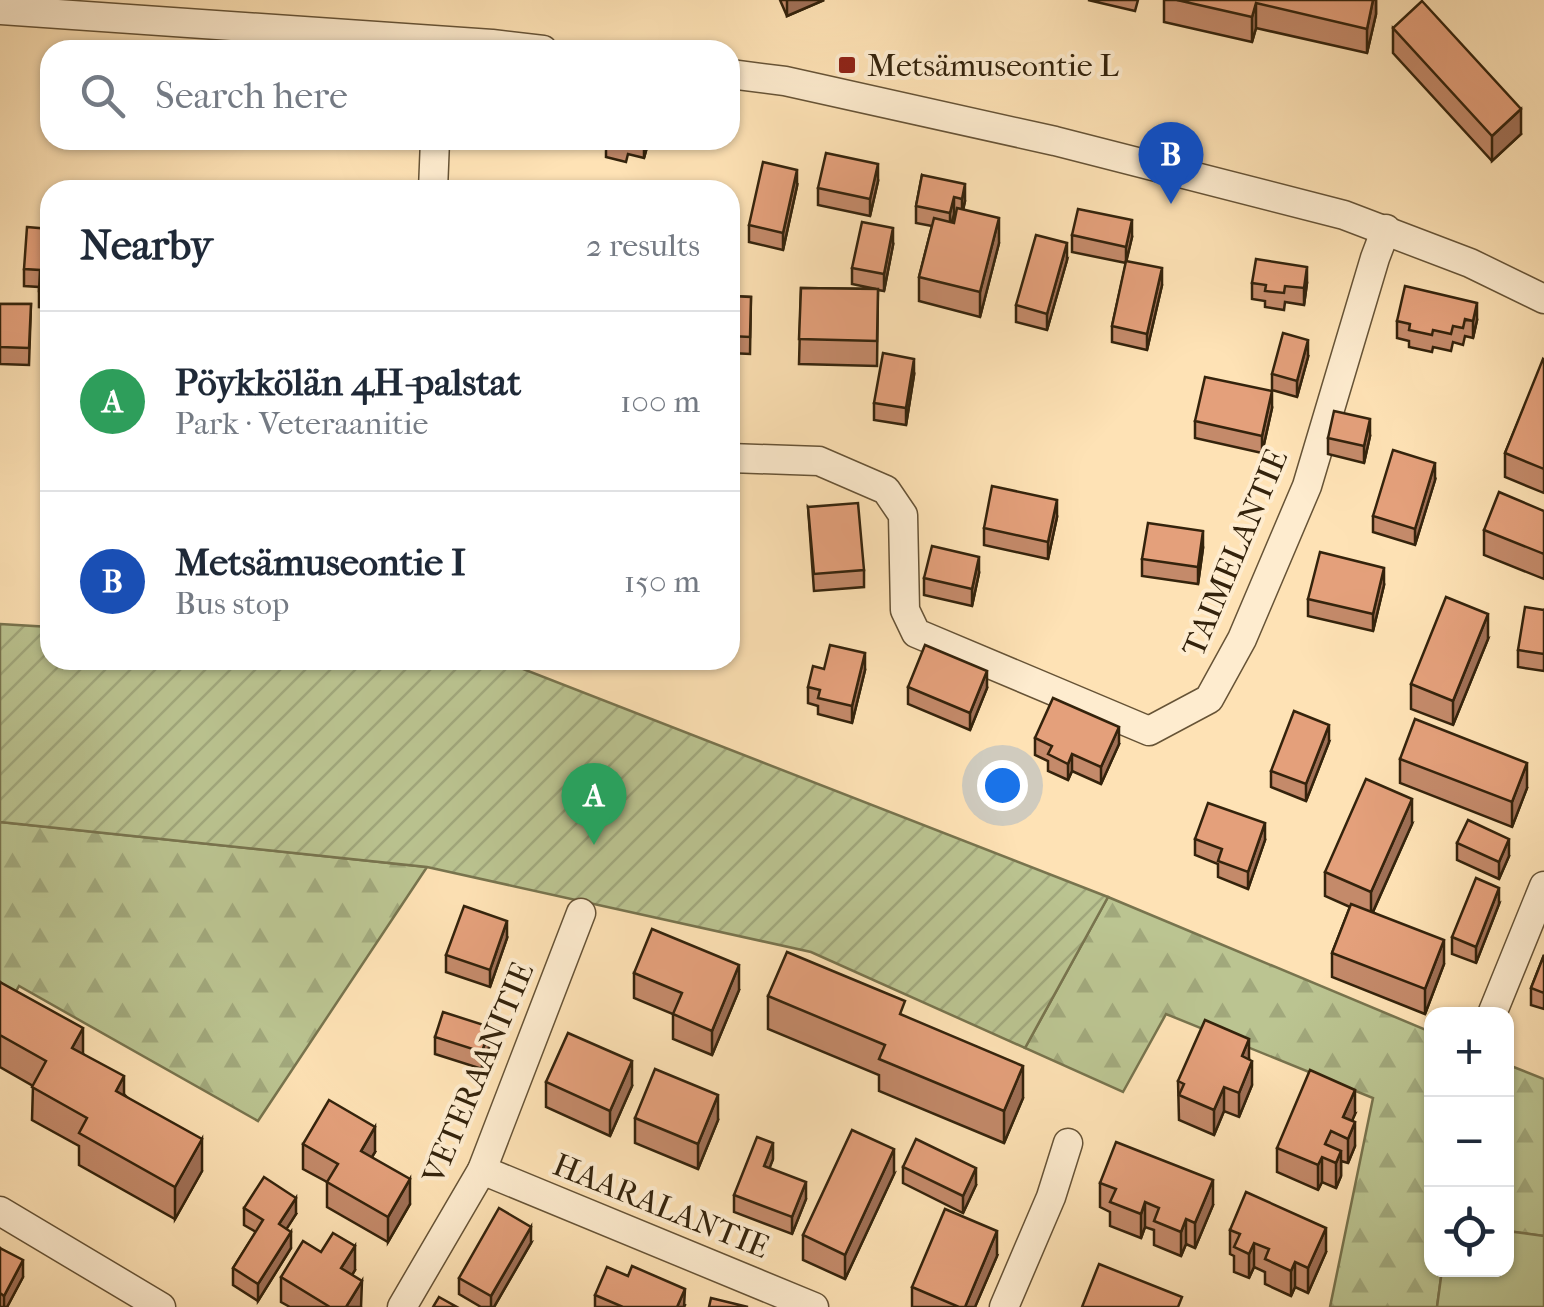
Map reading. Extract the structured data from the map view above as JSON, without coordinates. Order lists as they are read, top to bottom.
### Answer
{
  "streets": {
    "street": ["TAIMELANTIE", "VETERAANITIE", "HAARALANTIE"]
  },
  "crossings": [
    ["VETERAANITIE", "HAARALANTIE"]
  ],
  "places": {
    "transit": ["Metsämuseontie L"]
  },
  "page": {
    "search": "Search here",
    "pins": ["B", "A"],
    "heading": ["Nearby", "2 results"],
    "list": [
      {
        "mark": "A",
        "name": "Pöykkölän 4H-palstat",
        "note": "Park · Veteraanitie",
        "value": "100 m"
      },
      {
        "mark": "B",
        "name": "Metsämuseontie I",
        "note": "Bus stop",
        "value": "150 m"
      }
    ],
    "map_buttons": ["+", "−"]
  }
}
